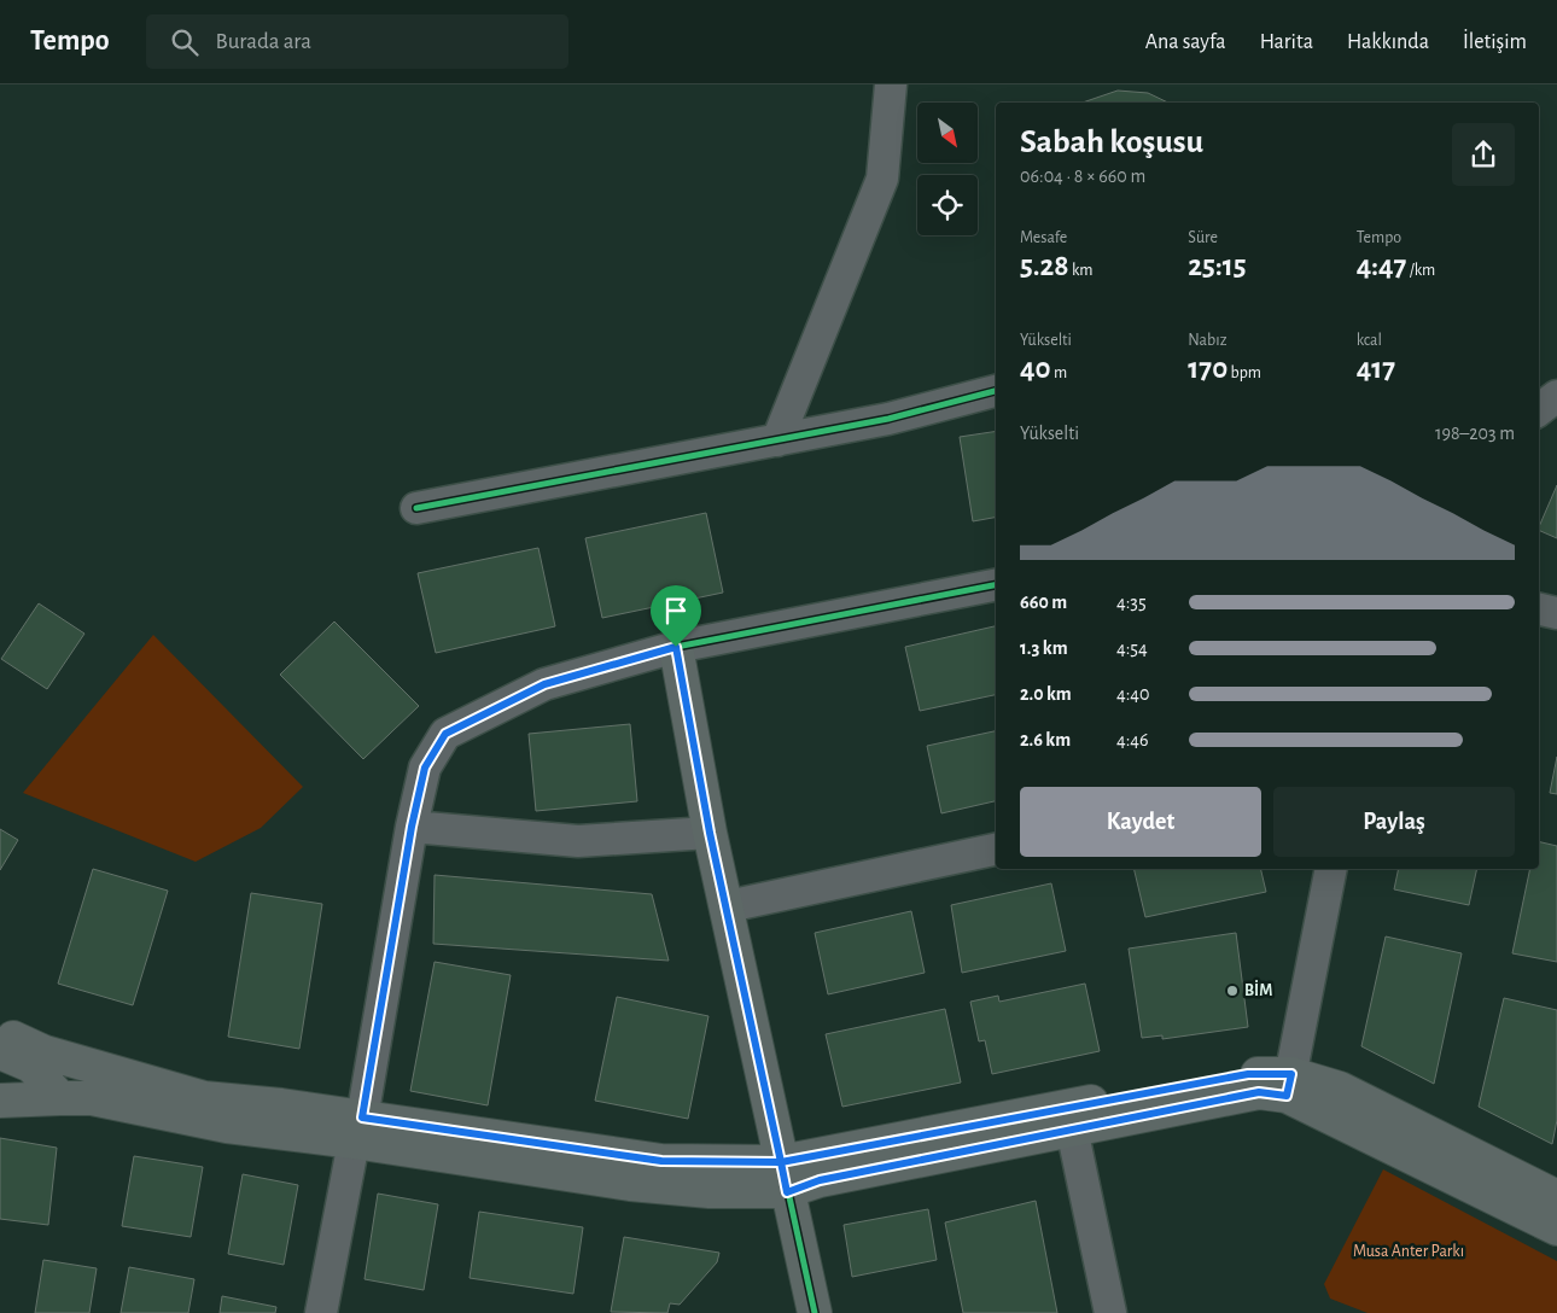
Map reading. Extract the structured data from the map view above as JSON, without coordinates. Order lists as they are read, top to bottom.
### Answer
{
  "parks": ["Musa Anter Parkı"],
  "places": ["BİM"],
  "north": "bottom right",
  "page": {
    "header": "Tempo",
    "search": "Burada ara",
    "nav": [
      "Ana sayfa",
      "Harita",
      "Hakkında",
      "İletişim"
    ],
    "heading": ["Sabah koşusu", "06:04 · 8 × 660 m"],
    "stats": [
      ["Mesafe", "5.28 km"],
      ["Süre", "25:15"],
      ["Tempo", "4:47 /km"],
      ["Yükselti", "40 m"],
      ["Nabız", "170 bpm"],
      ["kcal", "417"]
    ],
    "chart": ["Yükselti", "198–203 m"],
    "list": [
      {
        "name": "660 m",
        "note": "4:35"
      },
      {
        "name": "1.3 km",
        "note": "4:54"
      },
      {
        "name": "2.0 km",
        "note": "4:40"
      },
      {
        "name": "2.6 km",
        "note": "4:46"
      }
    ],
    "buttons": ["Kaydet", "Paylaş"]
  }
}
